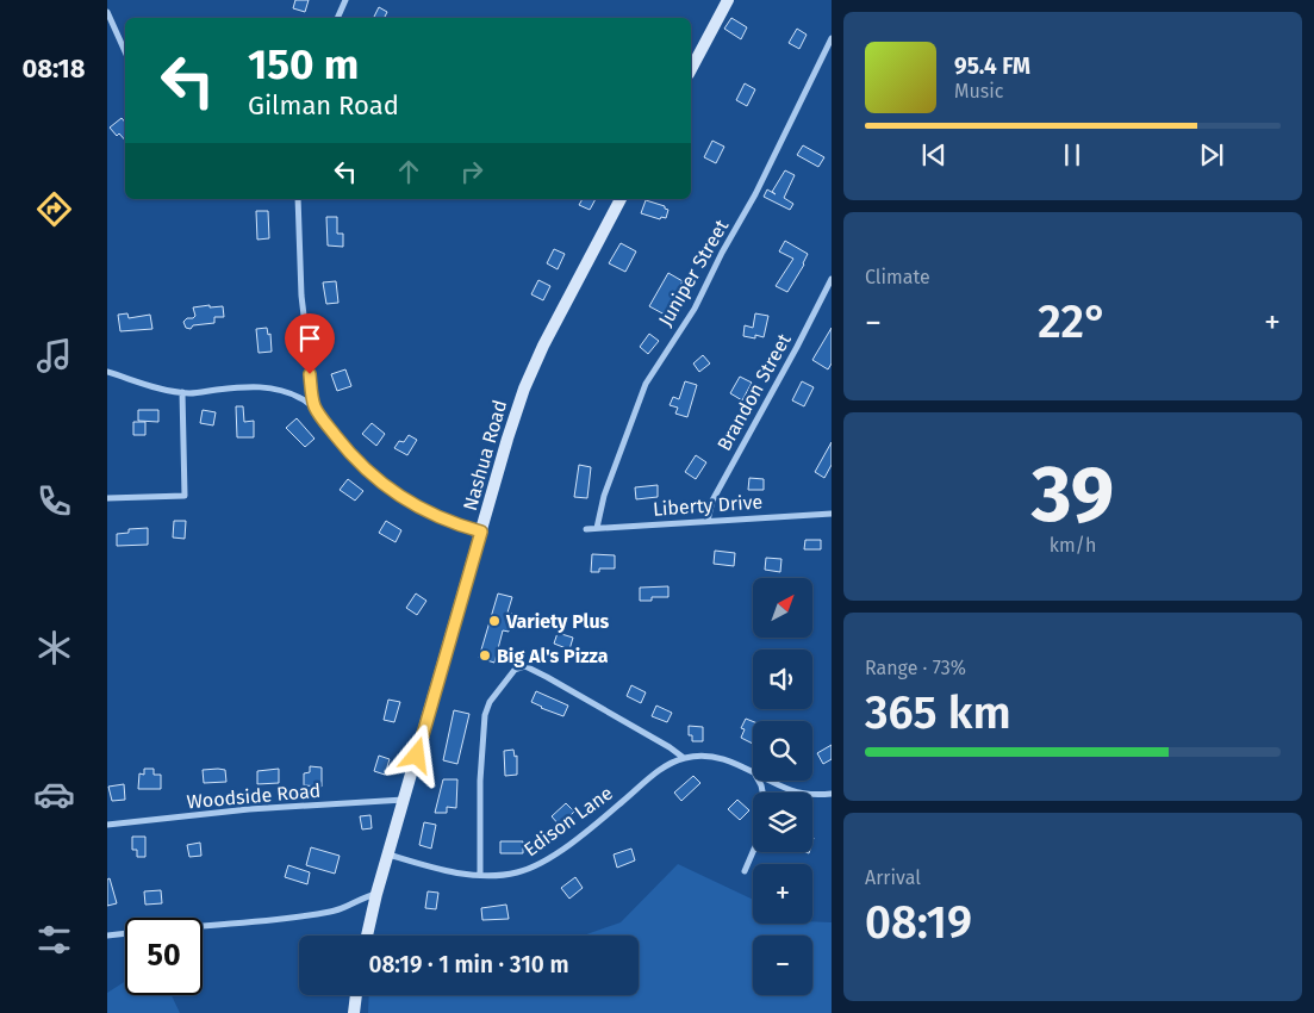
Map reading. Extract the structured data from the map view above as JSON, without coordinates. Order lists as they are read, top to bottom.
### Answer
{
  "streets": {
    "main road": ["Nashua Road"],
    "street": [
      "Juniper Street",
      "Brandon Street",
      "Liberty Drive",
      "Woodside Road",
      "Edison Lane"
    ]
  },
  "crossings": [
    ["Juniper Street", "Liberty Drive"],
    ["Brandon Street", "Liberty Drive"],
    ["Nashua Road", "Woodside Road"],
    ["Nashua Road", "Edison Lane"]
  ],
  "places": ["Variety Plus", "Big Al's Pizza"],
  "north": "top right",
  "page": {
    "tabs": "08:18",
    "turn": ["150 m", "Gilman Road"],
    "song": ["95.4 FM", "Music"],
    "tile": [
      "Climate",
      ["39", "km/h"],
      ["Range · 73%", "365 km"],
      ["Arrival", "08:19"]
    ],
    "heat": ["−", "22°", "+"],
    "map_buttons": ["+", "−"],
    "limit": "50",
    "trip": "08:19 · 1 min · 310 m"
  }
}
